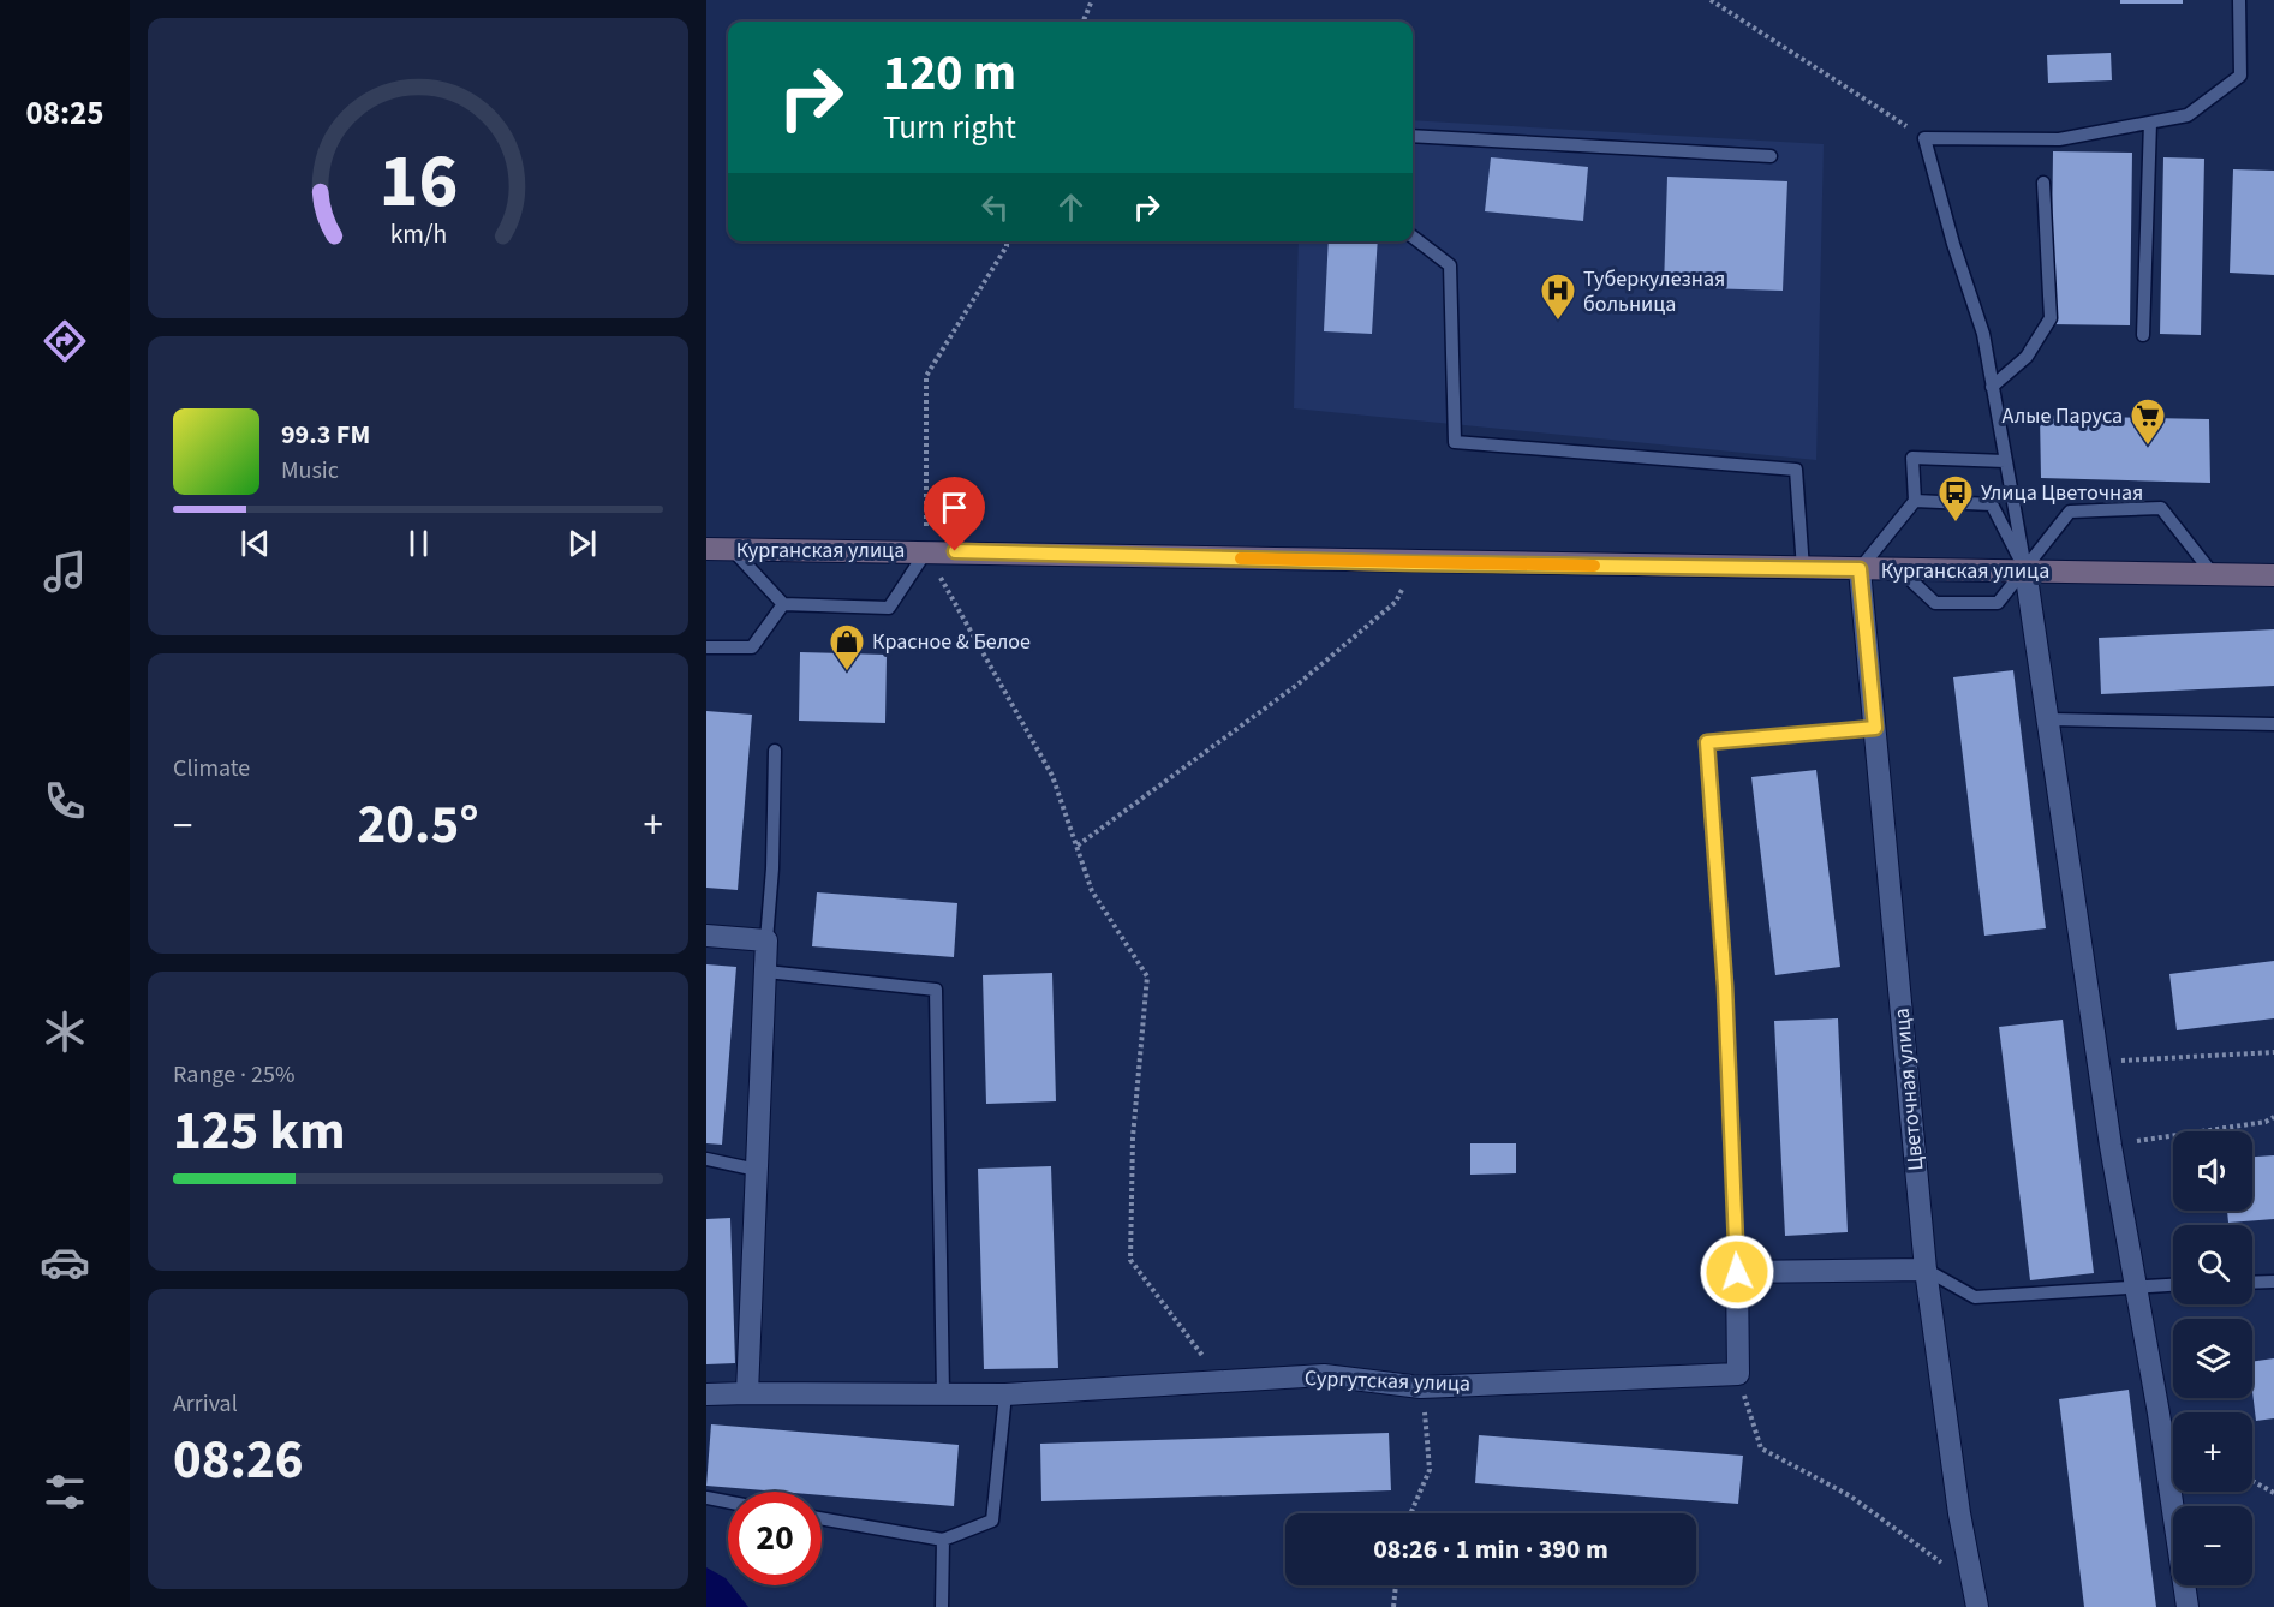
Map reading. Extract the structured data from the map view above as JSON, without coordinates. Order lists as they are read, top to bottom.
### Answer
{
  "streets": {
    "main road": ["Курганская улица"],
    "street": ["Цветочная улица", "Сургутская улица"]
  },
  "crossings": [
    ["Курганская улица", "Цветочная улица"]
  ],
  "places": {
    "hospital": ["Туберкулезная больница"],
    "supermarket": ["Алые Паруса"],
    "bus stop": ["Улица Цветочная"],
    "shop": ["Красное & Белое"]
  },
  "page": {
    "tabs": "08:25",
    "turn": ["120 m", "Turn right"],
    "song": ["99.3 FM", "Music"],
    "tile": [
      "Climate",
      ["Range · 25%", "125 km"],
      ["Arrival", "08:26"]
    ],
    "heat": ["−", "20.5°", "+"],
    "map_buttons": ["+", "−"],
    "limit": "20",
    "trip": "08:26 · 1 min · 390 m",
    "gauge": ["16", "km/h"]
  }
}
